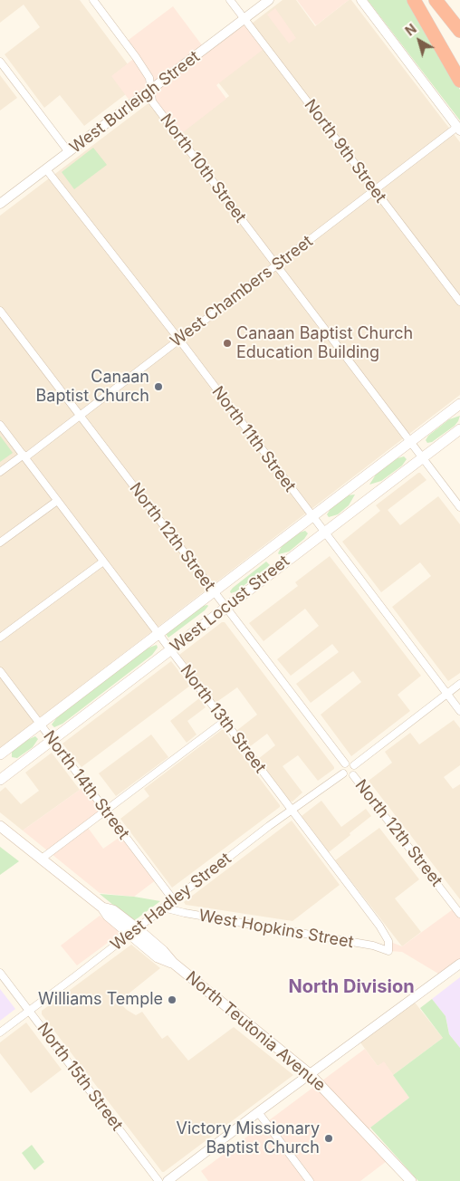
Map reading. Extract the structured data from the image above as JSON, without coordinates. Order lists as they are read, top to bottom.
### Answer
{
  "streets": {
    "main road": ["West Locust Street", "North Teutonia Avenue"],
    "street": [
      "West Burleigh Street",
      "North 9th Street",
      "North 10th Street",
      "West Chambers Street",
      "North 11th Street",
      "North 12th Street",
      "North 13th Street",
      "North 14th Street",
      "West Hadley Street",
      "West Hopkins Street",
      "North 15th Street"
    ]
  },
  "crossings": [
    ["West Burleigh Street", "North 9th Street"],
    ["West Burleigh Street", "North 10th Street"],
    ["West Burleigh Street", "North 11th Street"],
    ["North 9th Street", "West Chambers Street"],
    ["North 10th Street", "West Chambers Street"],
    ["North 10th Street", "West Locust Street"],
    ["West Chambers Street", "North 11th Street"],
    ["West Chambers Street", "North 12th Street"],
    ["West Chambers Street", "North 13th Street"],
    ["North 11th Street", "West Locust Street"],
    ["North 12th Street", "West Locust Street"],
    ["North 12th Street", "West Hadley Street"],
    ["West Locust Street", "North 13th Street"],
    ["West Locust Street", "North 14th Street"],
    ["North 13th Street", "West Hadley Street"],
    ["North 13th Street", "West Hopkins Street"],
    ["North 14th Street", "West Hadley Street"],
    ["West Hadley Street", "West Hopkins Street"],
    ["West Hadley Street", "North Teutonia Avenue"],
    ["West Hadley Street", "North 15th Street"]
  ],
  "districts": ["North Division"],
  "places": [
    "Canaan Baptist Church Education Building",
    "Canaan Baptist Church",
    "Williams Temple",
    "Victory Missionary Baptist Church"
  ],
  "north": "top left"
}
